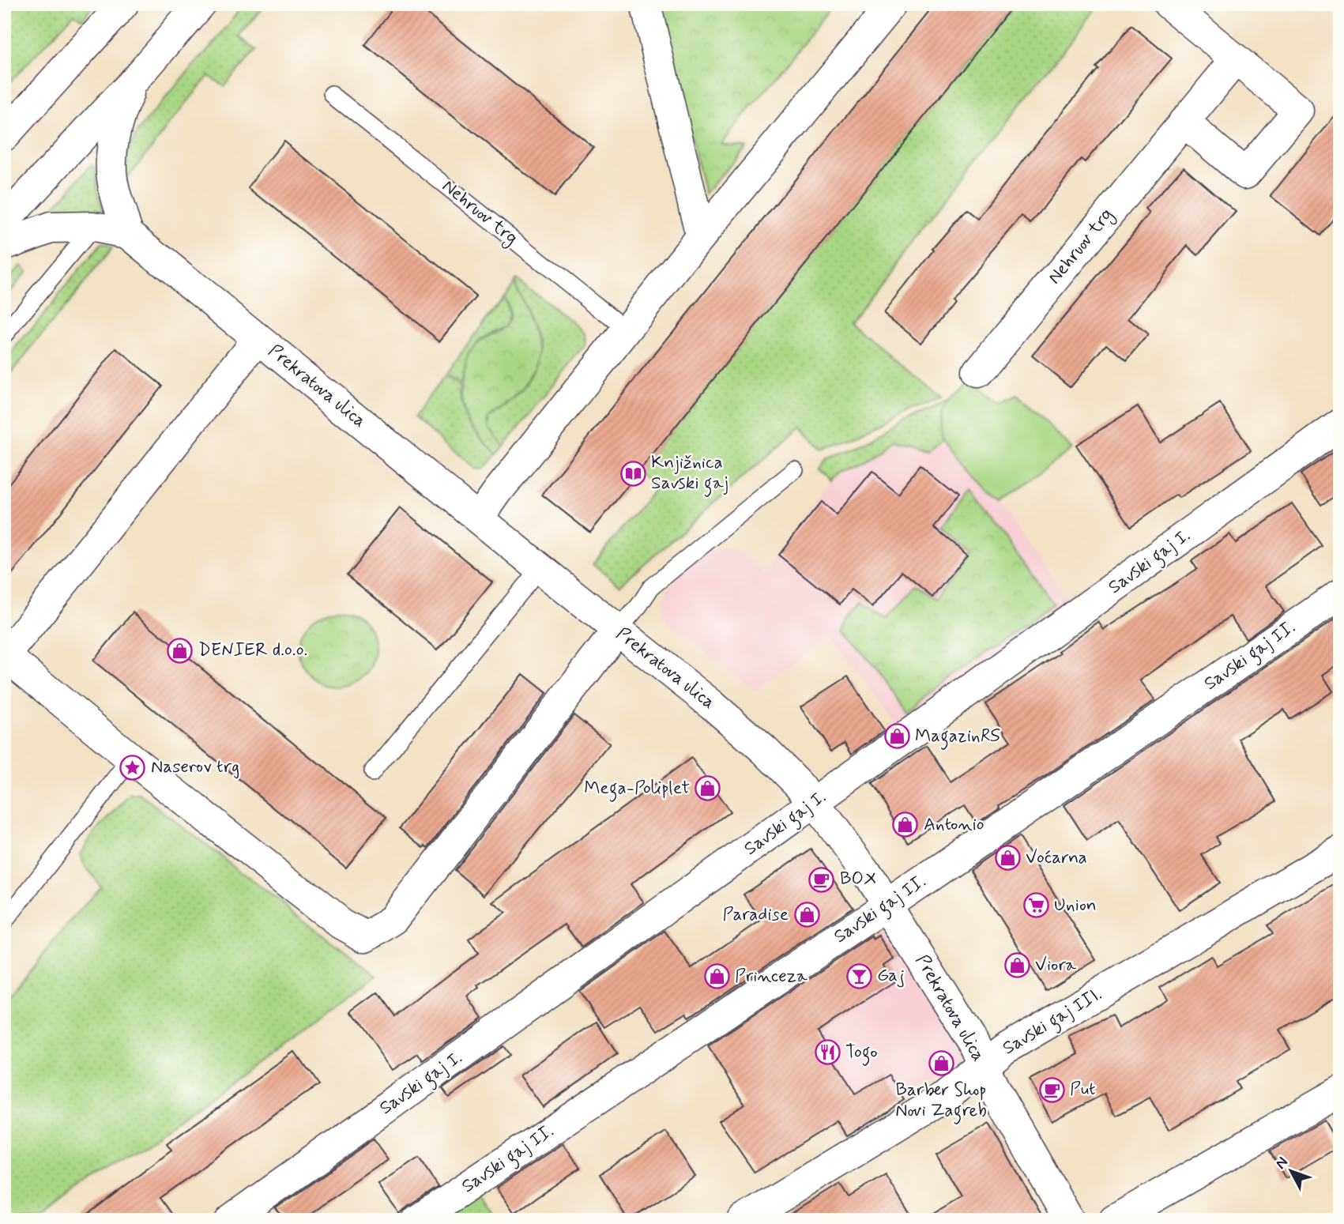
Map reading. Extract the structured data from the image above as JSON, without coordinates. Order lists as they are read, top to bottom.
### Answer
{
  "streets": {
    "street": [
      "Nehruov trg",
      "Prekratova ulica",
      "Savski gaj I.",
      "Savski gaj II.",
      "Savski gaj III."
    ]
  },
  "crossings": [
    ["Prekratova ulica", "Savski gaj I."],
    ["Prekratova ulica", "Savski gaj II."],
    ["Prekratova ulica", "Savski gaj III."]
  ],
  "places": {
    "library": ["Knjižnica Savski gaj"],
    "shop": [
      "DENIER d.o.o.",
      "MagazinRS",
      "Mega-Poliplet",
      "Antonio",
      "Voćarna",
      "Paradise",
      "Viora",
      "Princeza",
      "Barber Shop Novi Zagreb"
    ],
    "place": ["Naserov trg"],
    "cafe": ["BOX", "Put"],
    "supermarket": ["Union"],
    "bar": ["Gaj"],
    "restaurant": ["Togo"]
  },
  "north": "top left"
}
